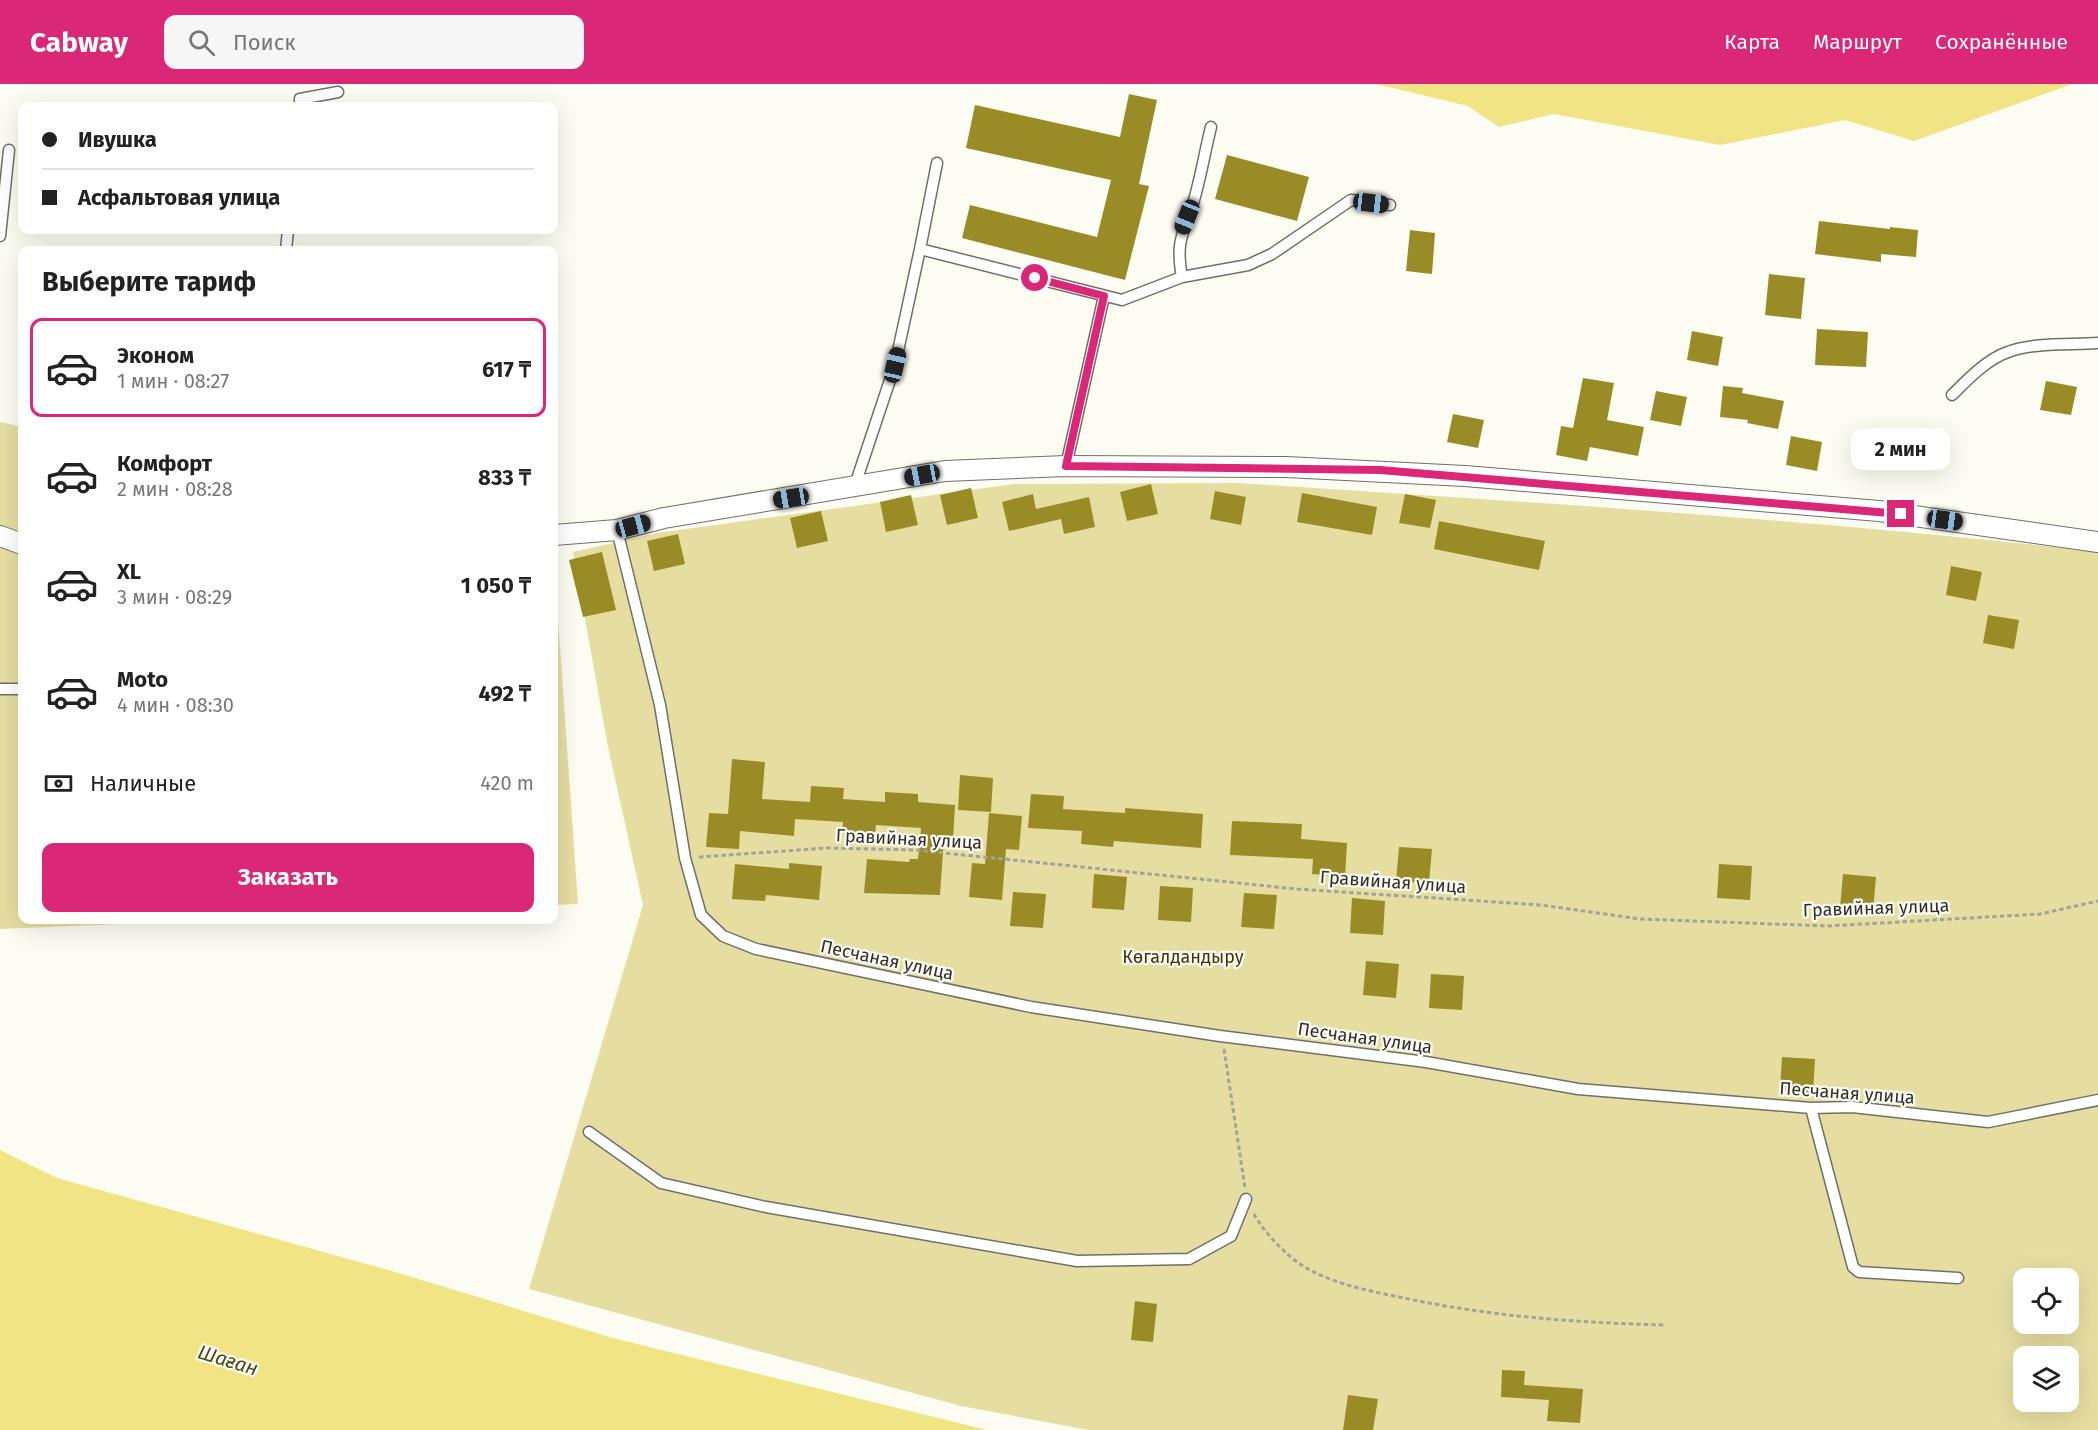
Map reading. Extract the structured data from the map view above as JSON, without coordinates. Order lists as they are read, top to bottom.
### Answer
{
  "streets": {
    "lane": ["Песчаная улица"],
    "path": ["Гравийная улица"]
  },
  "crossings": [
    ["Гравийная улица", "Песчаная улица"]
  ],
  "water": ["Шаған"],
  "parks": ["Көгалдандыру"],
  "page": {
    "header": "Cabway",
    "search": "Поиск",
    "nav": ["Карта", "Маршрут", "Сохранённые"],
    "banner": ["Ивушка", "Асфальтовая улица"],
    "heading": "Выберите тариф",
    "list": [
      {
        "name": "Эконом",
        "note": "1 мин · 08:27",
        "value": "617 ₸"
      },
      {
        "name": "Комфорт",
        "note": "2 мин · 08:28",
        "value": "833 ₸"
      },
      {
        "name": "XL",
        "note": "3 мин · 08:29",
        "value": "1 050 ₸"
      },
      {
        "name": "Moto",
        "note": "4 мин · 08:30",
        "value": "492 ₸"
      }
    ],
    "bubble": "2 мин",
    "pay": ["Наличные", "420 m"],
    "buttons": "Заказать"
  }
}
